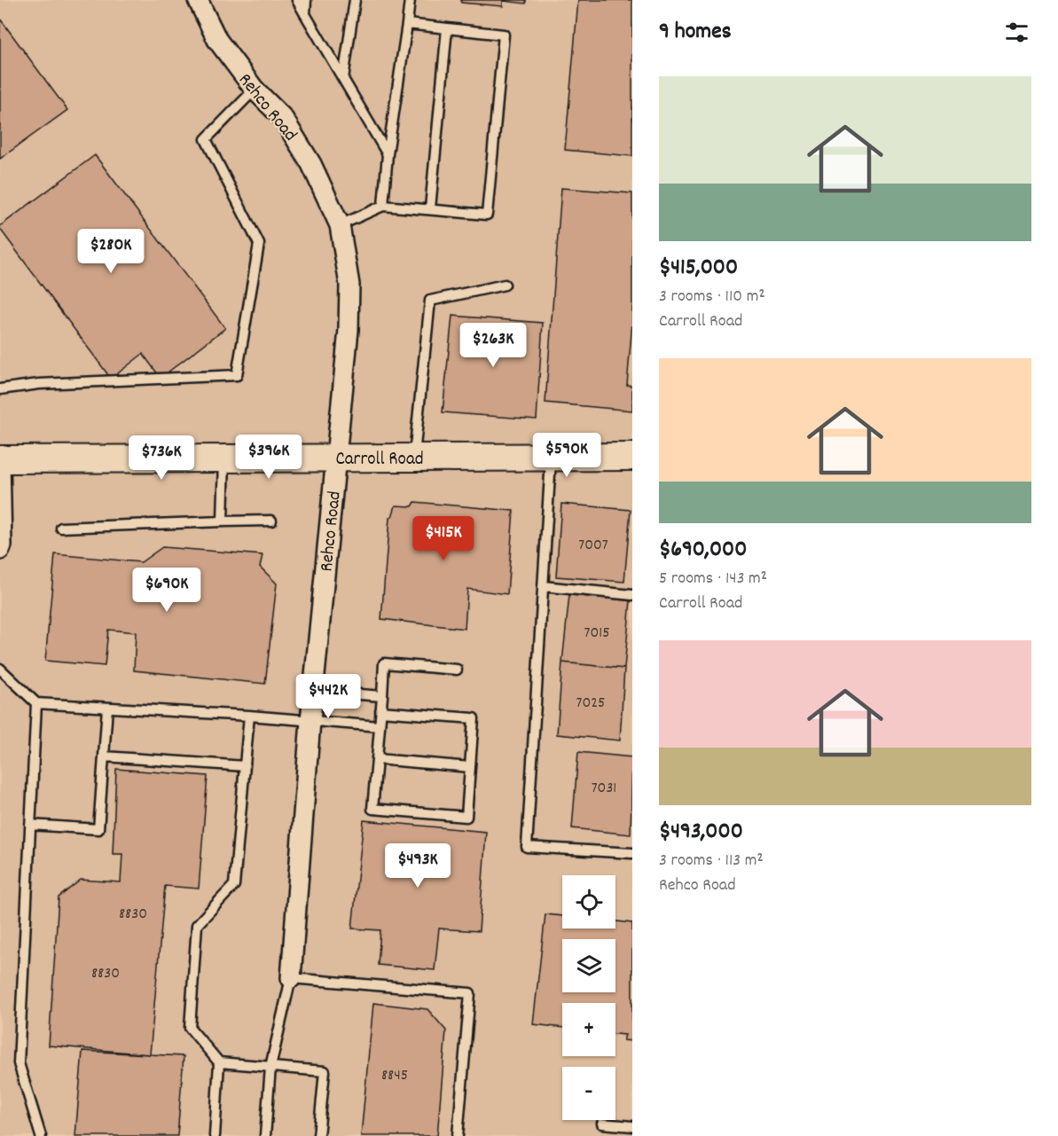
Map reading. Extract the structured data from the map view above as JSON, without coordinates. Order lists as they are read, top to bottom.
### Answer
{
  "streets": {
    "main road": ["Carroll Road"],
    "street": ["Rehco Road"]
  },
  "crossings": [
    ["Rehco Road", "Carroll Road"]
  ],
  "house_numbers": [
    "7007",
    "7015",
    "7025",
    "7031",
    "8830",
    "8830",
    "8845"
  ],
  "page": {
    "heading": "9 homes",
    "list": [
      {
        "name": "$415,000",
        "note": "3 rooms · 110 m² · Carroll Road"
      },
      {
        "name": "$690,000",
        "note": "5 rooms · 143 m² · Carroll Road"
      },
      {
        "name": "$493,000",
        "note": "3 rooms · 113 m² · Rehco Road"
      }
    ],
    "price": [
      "$280K",
      "$263K",
      "$590K",
      "$396K",
      "$736K",
      "$415K",
      "$690K",
      "$442K",
      "$493K"
    ],
    "map_buttons": ["+", "−"]
  }
}
